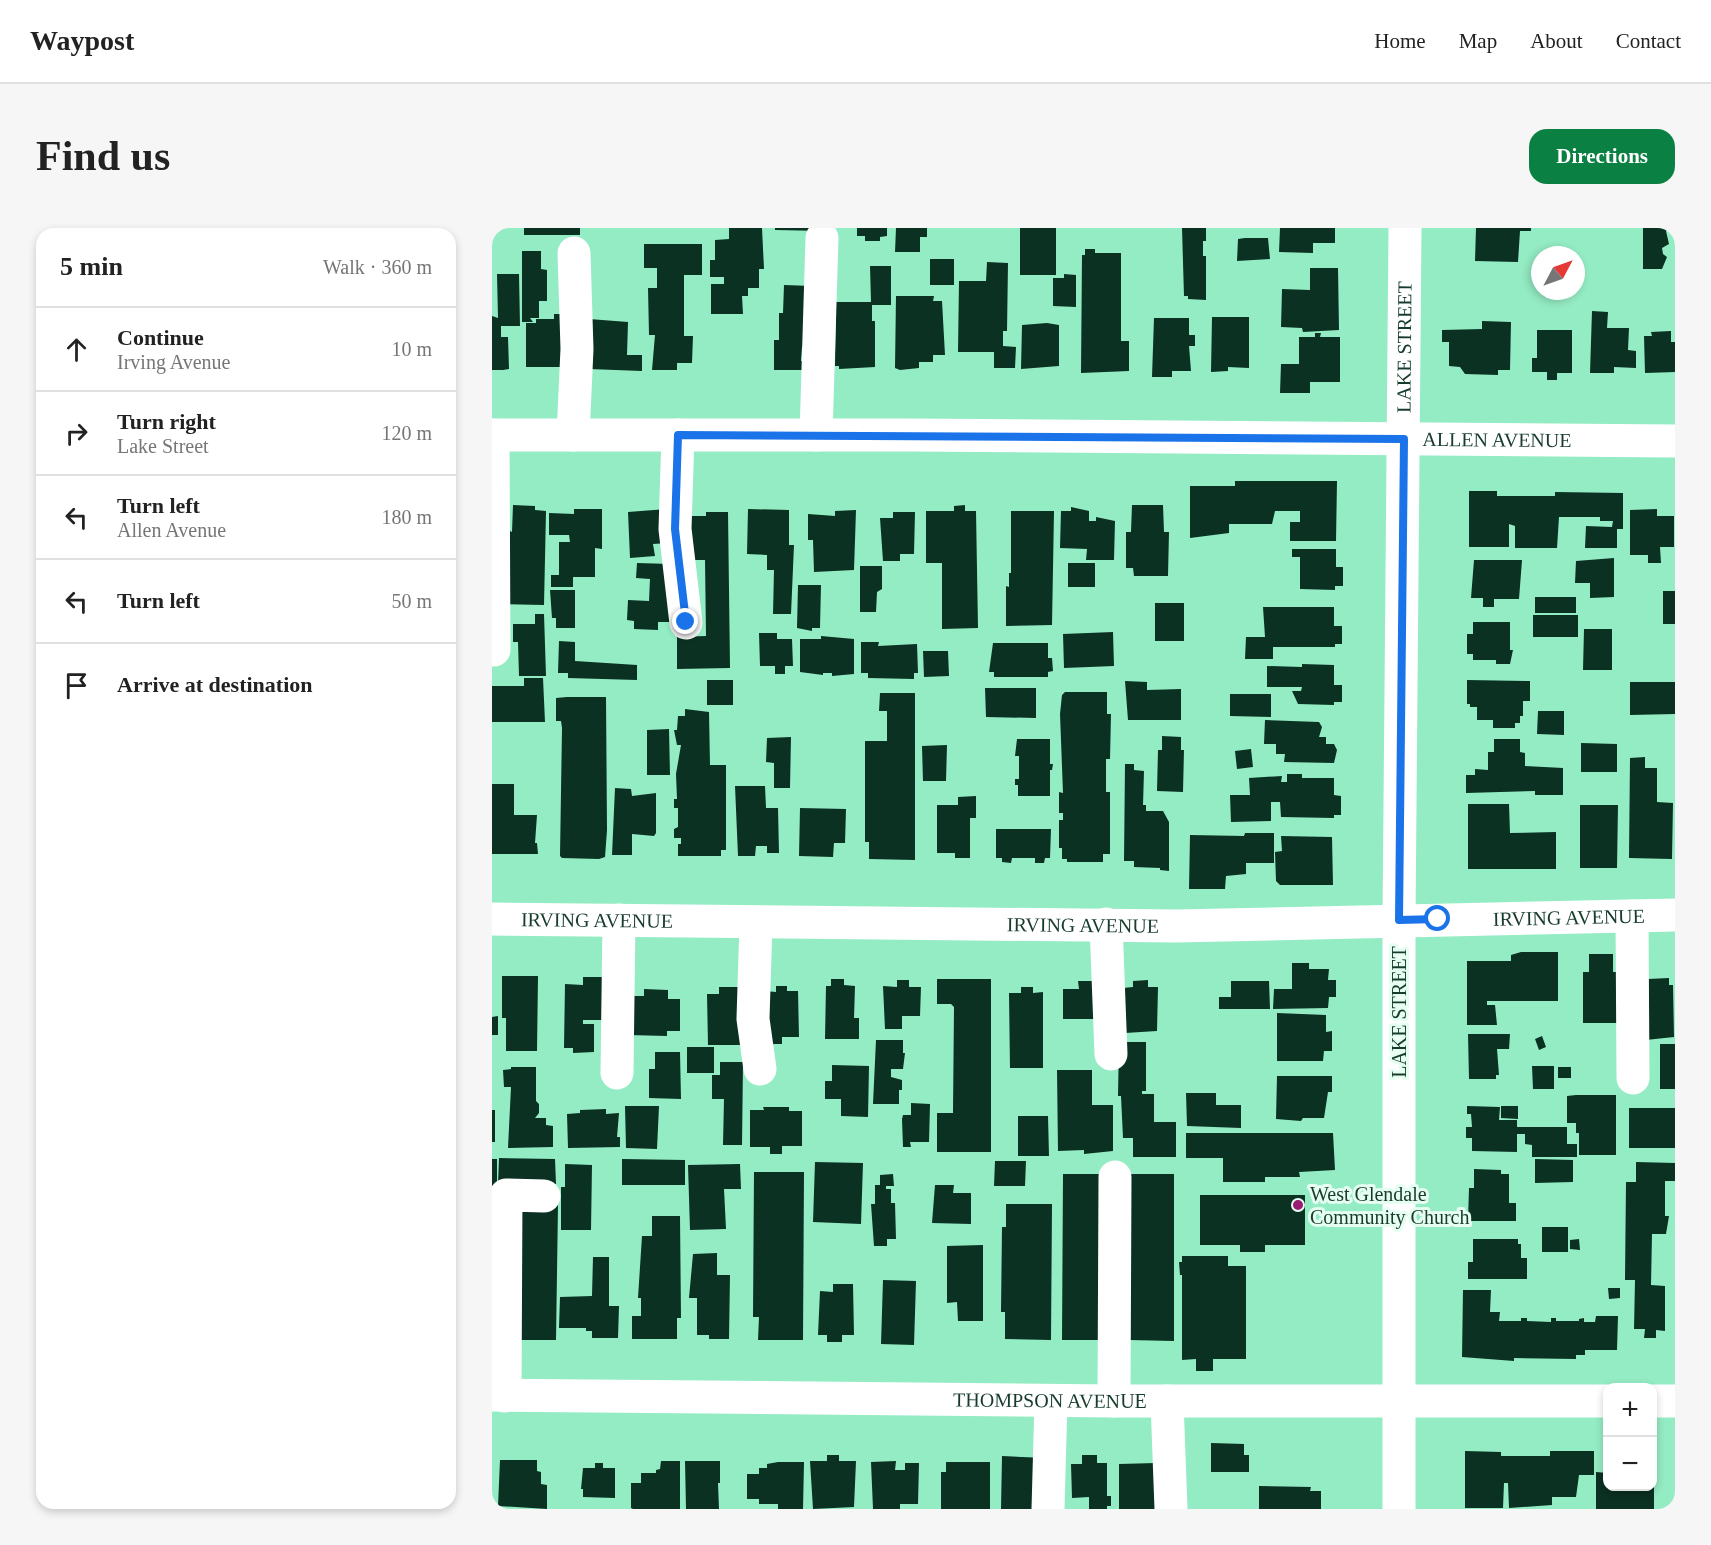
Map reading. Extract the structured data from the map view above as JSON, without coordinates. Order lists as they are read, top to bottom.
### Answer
{
  "streets": {
    "street": [
      "LAKE STREET",
      "ALLEN AVENUE",
      "IRVING AVENUE",
      "THOMPSON AVENUE"
    ]
  },
  "crossings": [
    ["LAKE STREET", "ALLEN AVENUE"],
    ["LAKE STREET", "IRVING AVENUE"],
    ["LAKE STREET", "THOMPSON AVENUE"]
  ],
  "places": ["West Glendale Community Church"],
  "north": "top right",
  "page": {
    "header": "Waypost",
    "nav": [
      "Home",
      "Map",
      "About",
      "Contact"
    ],
    "buttons": "Directions",
    "title": "Find us",
    "heading": ["5 min", "Walk · 360 m"],
    "list": [
      ["Continue", "Irving Avenue", "10 m"],
      ["Turn right", "Lake Street", "120 m"],
      ["Turn left", "Allen Avenue", "180 m"],
      ["Turn left", "50 m"],
      "Arrive at destination"
    ],
    "map_buttons": ["+", "−"]
  }
}
